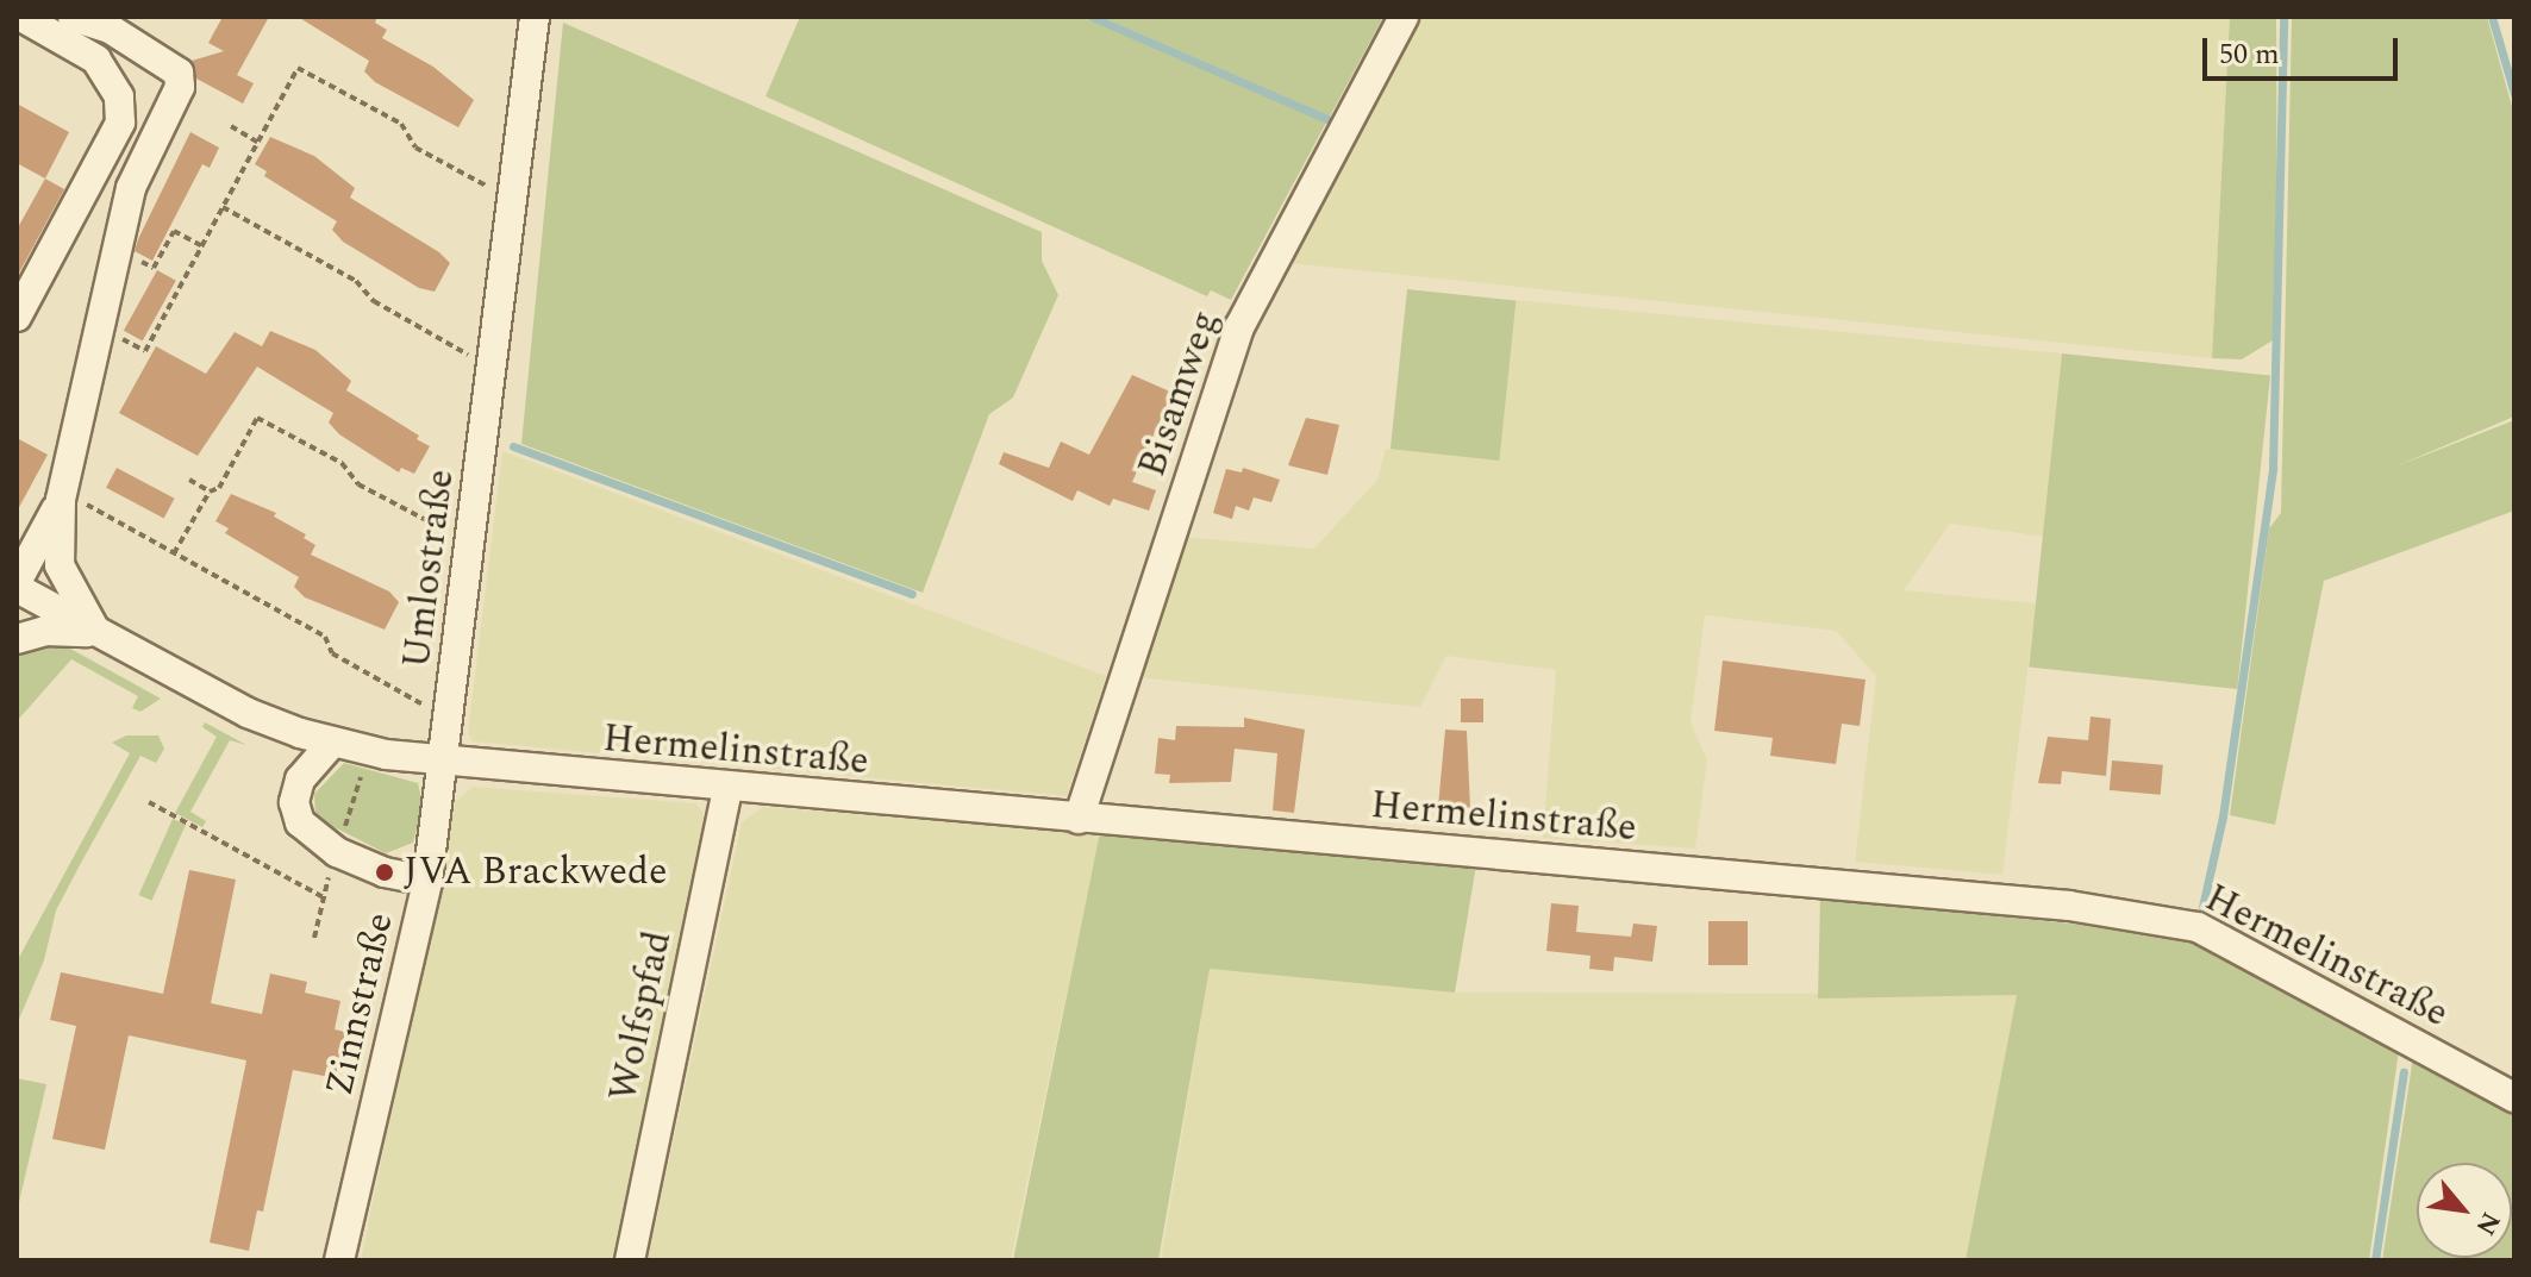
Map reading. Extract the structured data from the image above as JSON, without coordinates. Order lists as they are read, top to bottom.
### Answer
{
  "streets": {
    "street": [
      "Bisamweg",
      "Umlostraße",
      "Hermelinstraße",
      "Zinnstraße",
      "Wolfspfad"
    ]
  },
  "crossings": [
    ["Bisamweg", "Hermelinstraße"],
    ["Umlostraße", "Hermelinstraße"],
    ["Umlostraße", "Zinnstraße"],
    ["Hermelinstraße", "Zinnstraße"],
    ["Hermelinstraße", "Wolfspfad"]
  ],
  "places": ["JVA Brackwede"],
  "scale_bar": "50 m",
  "north": "bottom right"
}
